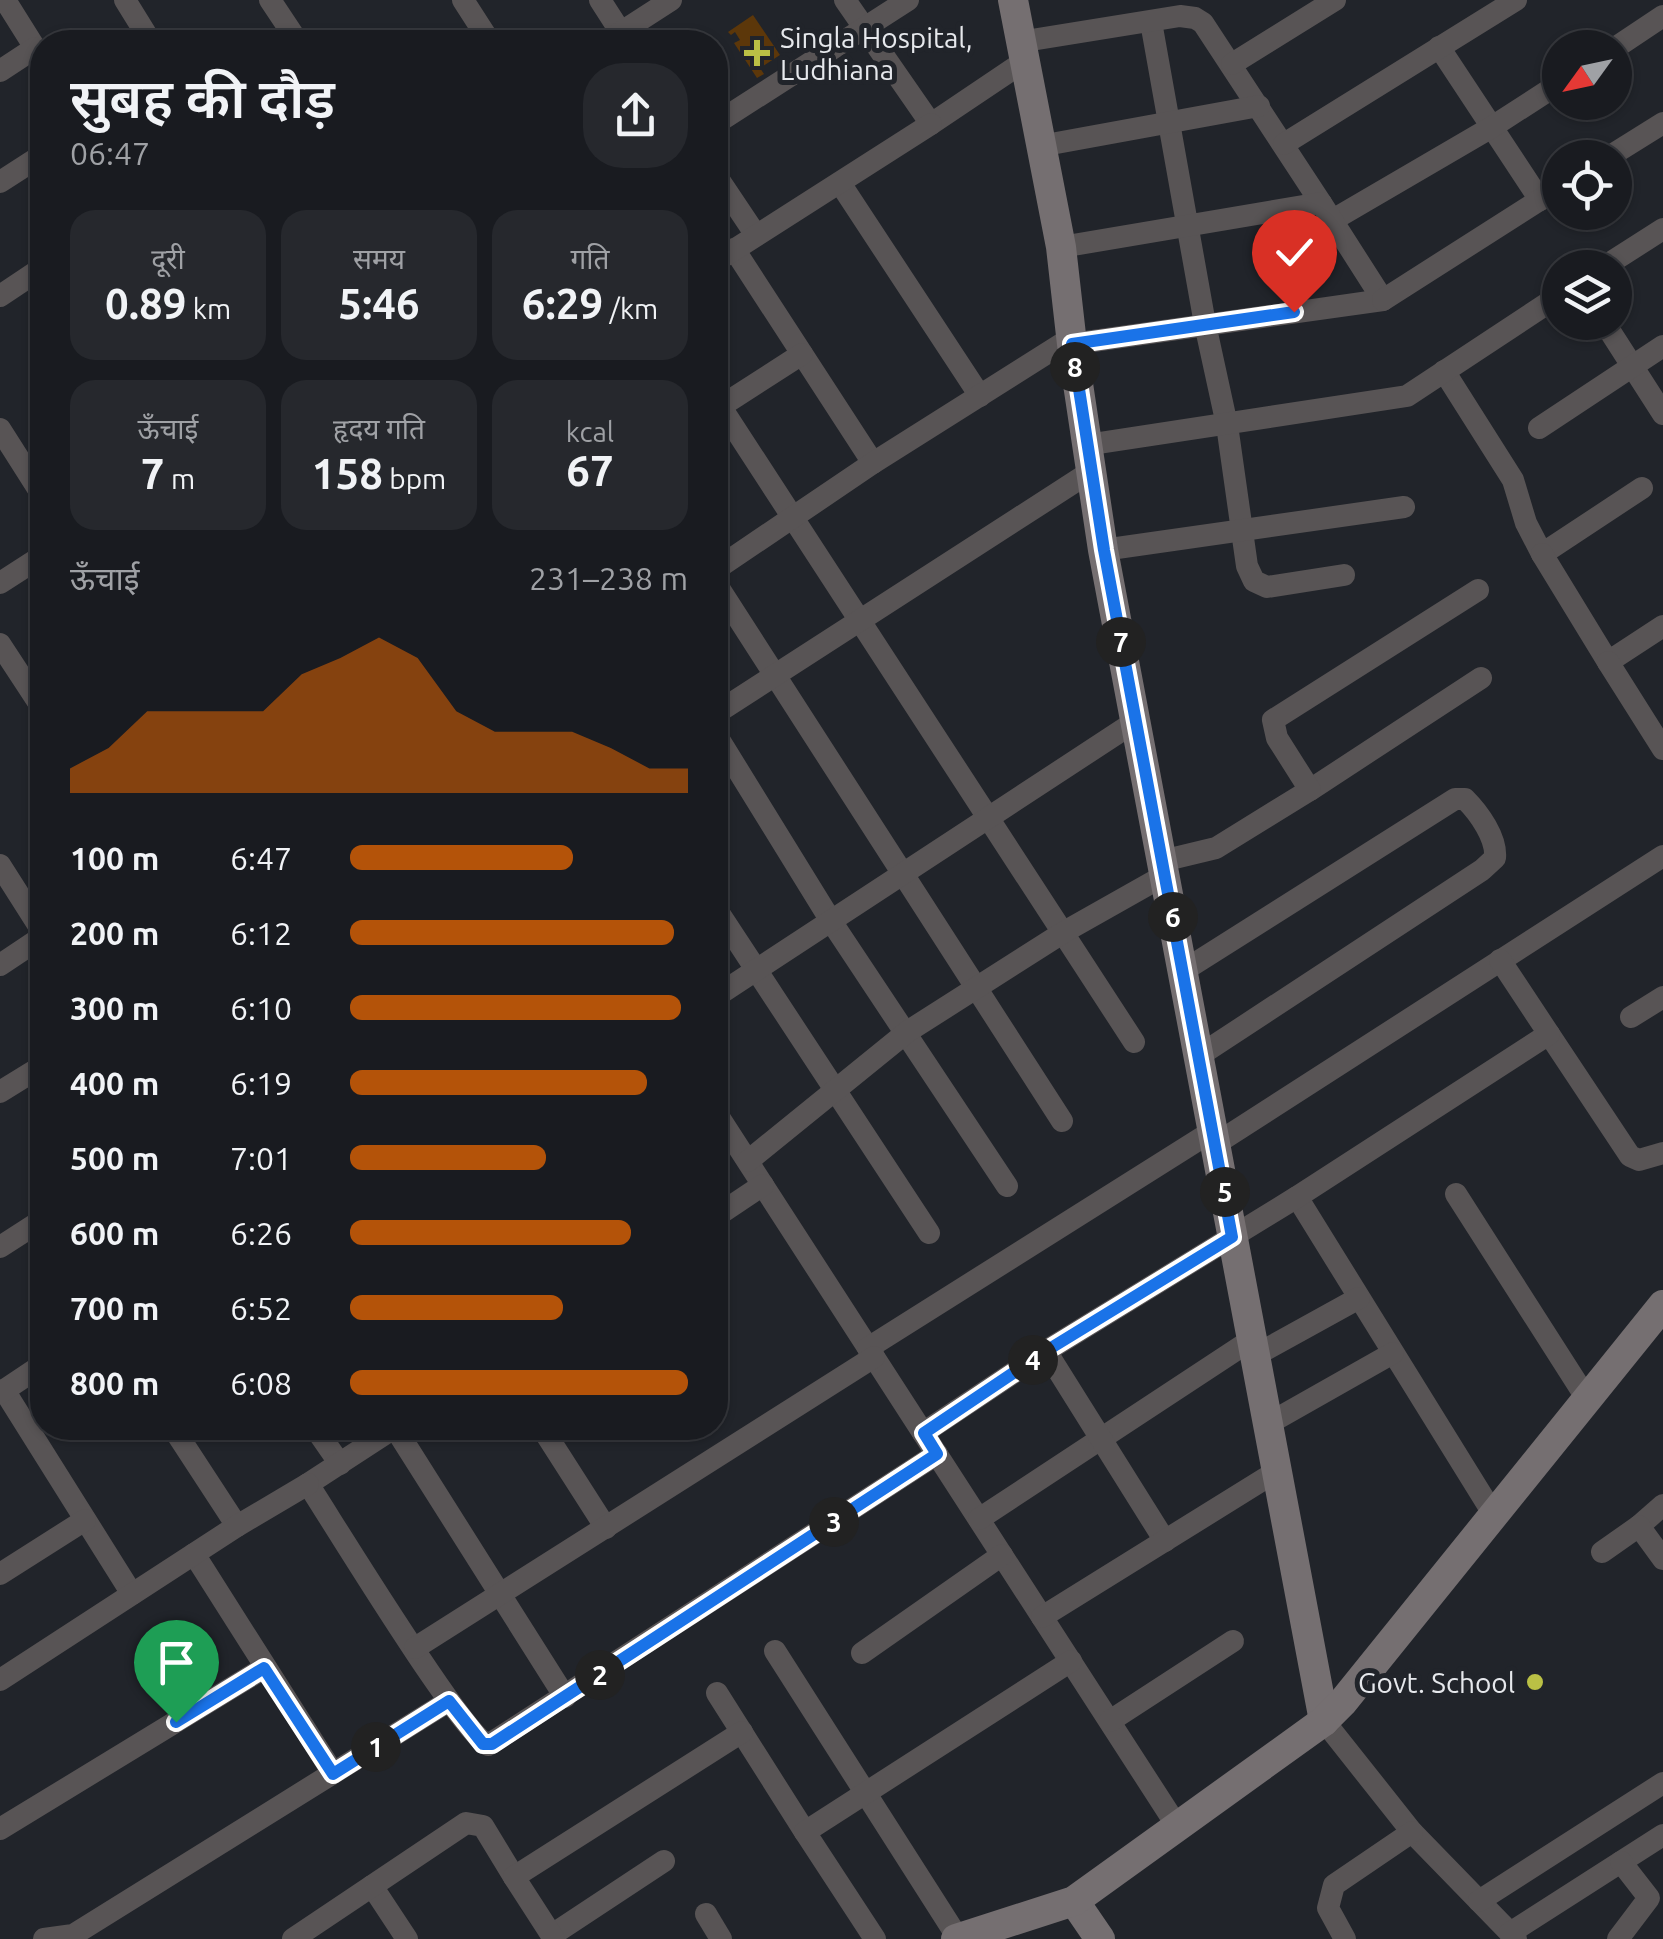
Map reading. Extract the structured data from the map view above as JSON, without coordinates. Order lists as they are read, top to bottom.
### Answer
{
  "places": {
    "health": ["Singla Hospital, Ludhiana"],
    "other": ["Govt. School"]
  },
  "north": "bottom left",
  "page": {
    "heading": ["सुबह की दौड़", "06:47"],
    "stats": [
      ["दूरी", "0.89 km"],
      ["समय", "5:46"],
      ["गति", "6:29 /km"],
      ["ऊँचाई", "7 m"],
      ["हृदय गति", "158 bpm"],
      ["kcal", "67"]
    ],
    "pins": [
      "8",
      "7",
      "6",
      "5",
      "4",
      "3",
      "2",
      "1"
    ],
    "chart": ["ऊँचाई", "231–238 m"],
    "list": [
      {
        "name": "100 m",
        "note": "6:47"
      },
      {
        "name": "200 m",
        "note": "6:12"
      },
      {
        "name": "300 m",
        "note": "6:10"
      },
      {
        "name": "400 m",
        "note": "6:19"
      },
      {
        "name": "500 m",
        "note": "7:01"
      },
      {
        "name": "600 m",
        "note": "6:26"
      },
      {
        "name": "700 m",
        "note": "6:52"
      },
      {
        "name": "800 m",
        "note": "6:08"
      }
    ]
  }
}
